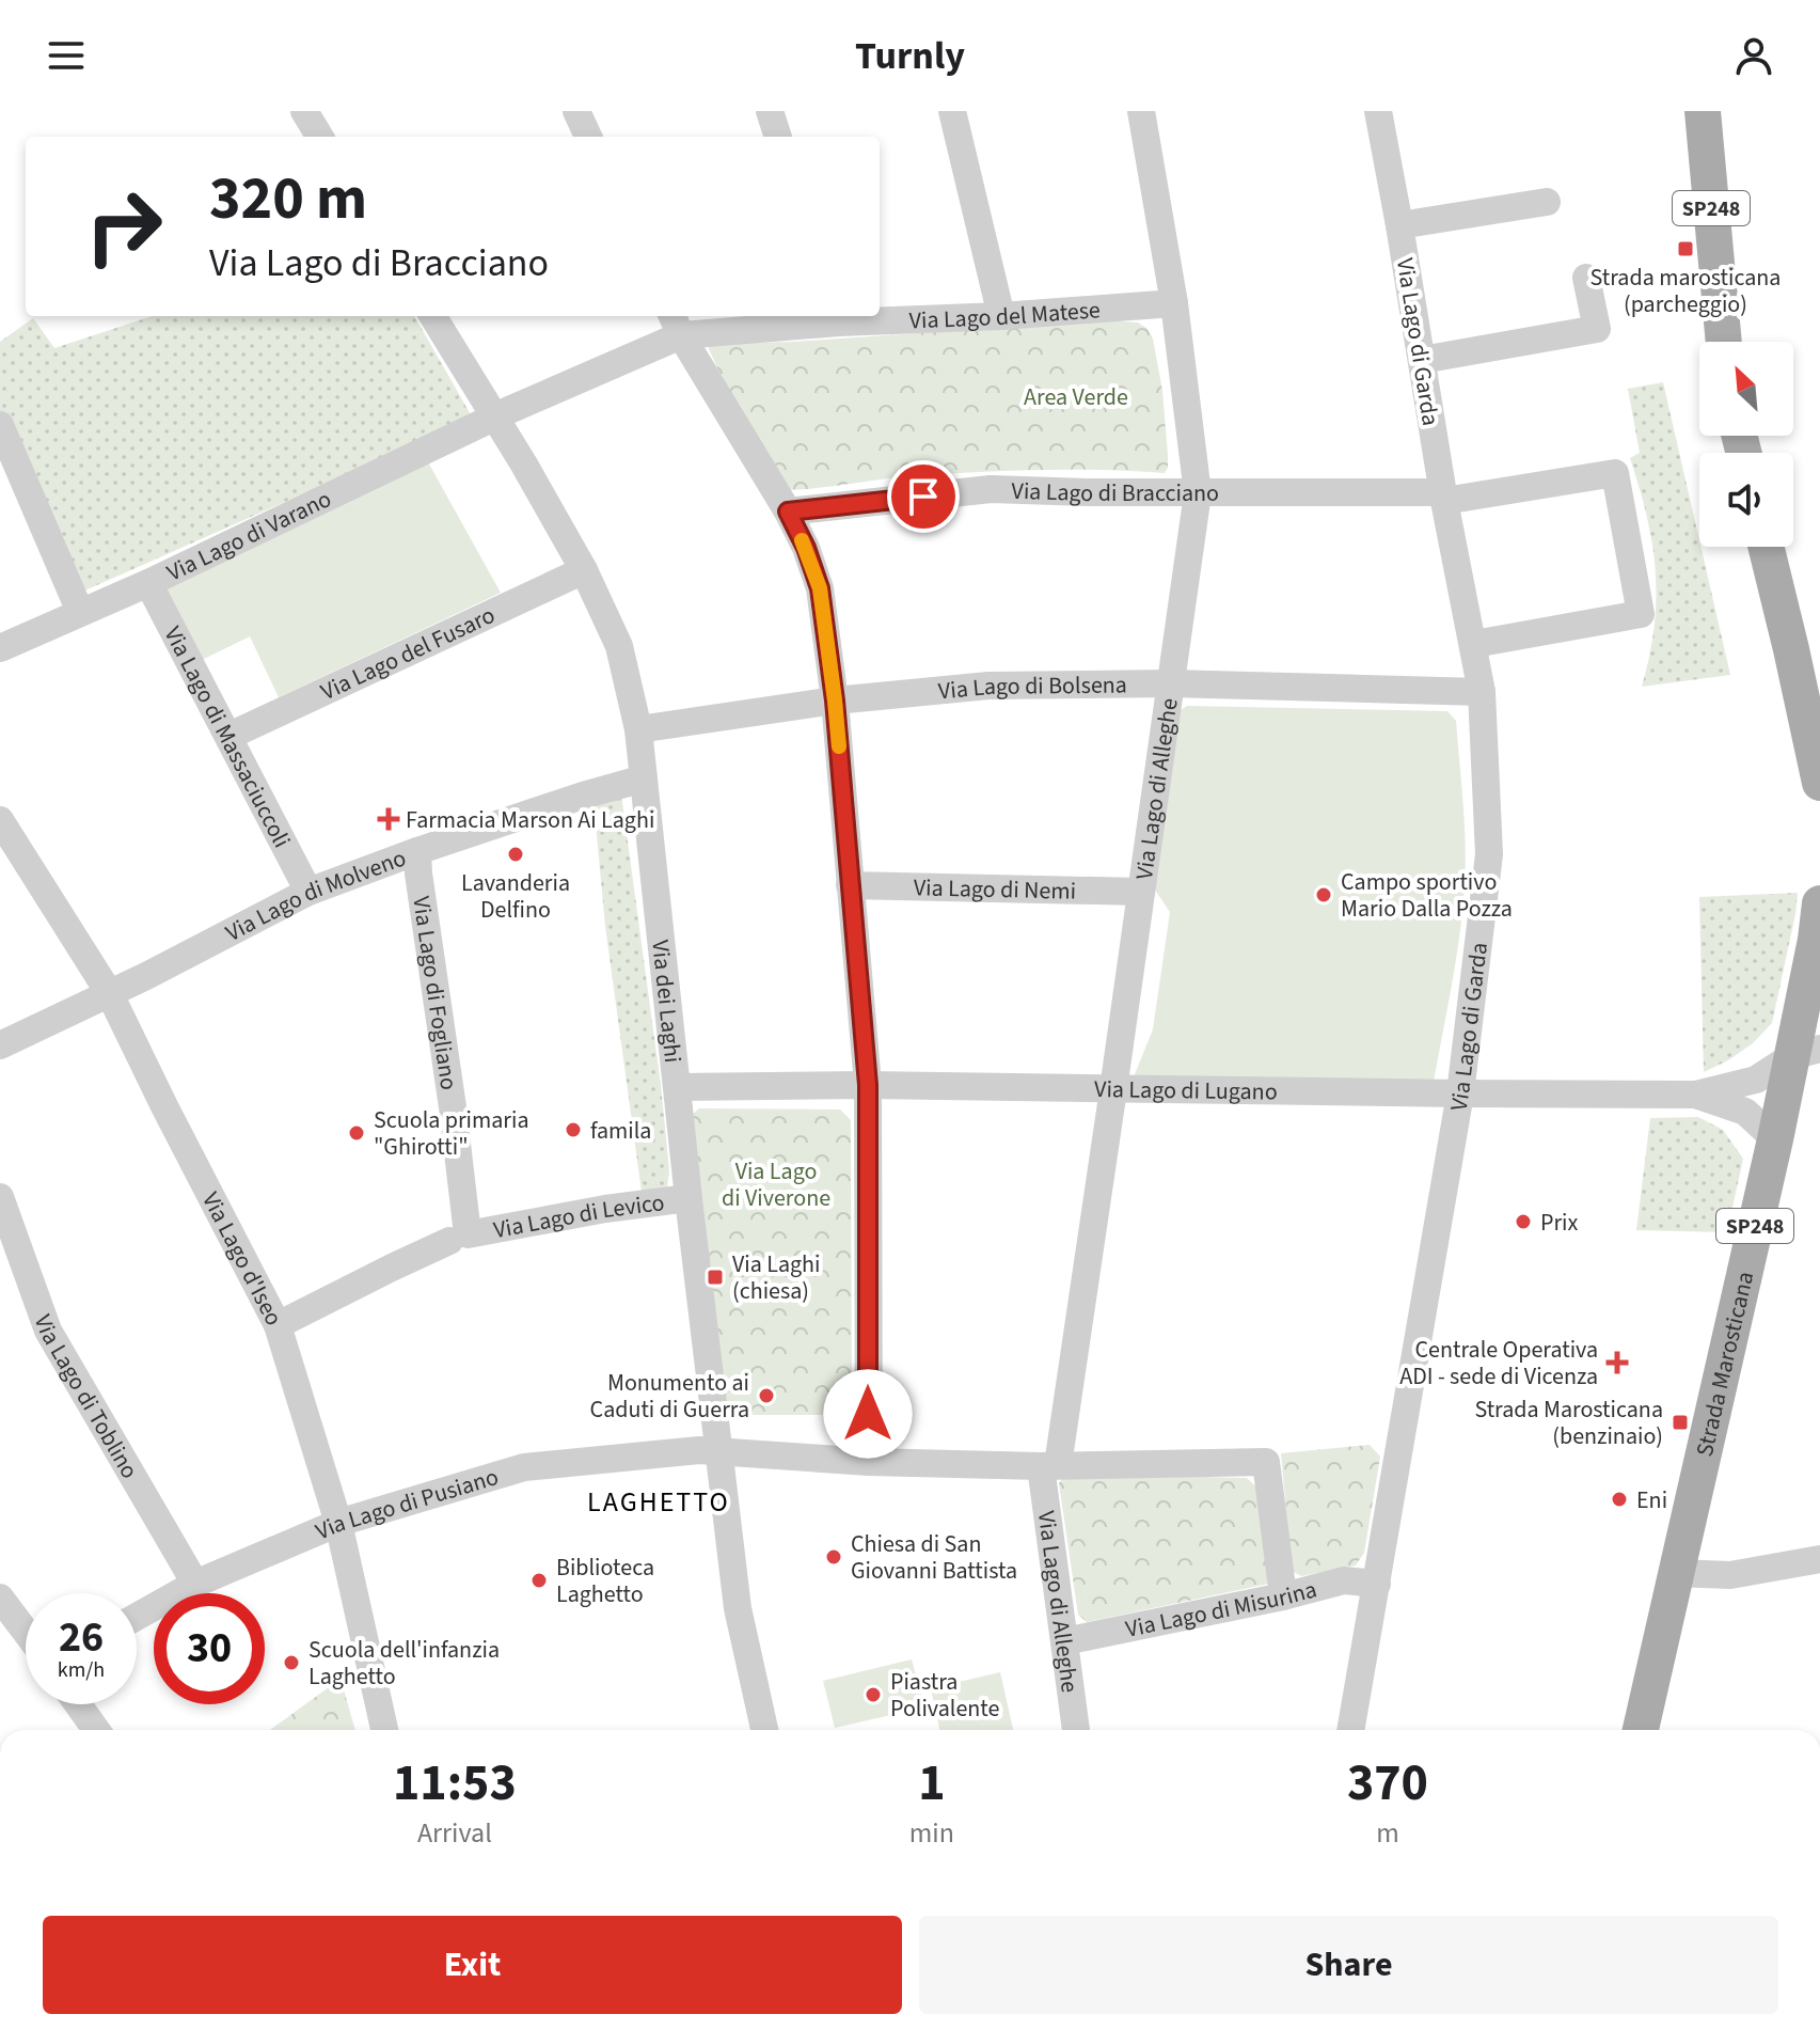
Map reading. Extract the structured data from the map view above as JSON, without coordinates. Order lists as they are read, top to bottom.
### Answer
{
  "streets": {
    "main road": ["SP248", "Strada Marosticana"],
    "street": [
      "Via Lago del Matese",
      "Via Lago di Garda",
      "Via Lago di Bracciano",
      "Via Lago di Varano",
      "Via Lago del Fusaro",
      "Via Lago di Bolsena",
      "Via Lago di Massaciuccoli",
      "Via Lago di Alleghe",
      "Via Lago di Nemi",
      "Via Lago di Molveno",
      "Via Lago di Fogliano",
      "Via dei Laghi",
      "Via Lago di Lugano",
      "Via Lago di Levico",
      "Via Lago d'Iseo",
      "Via Lago di Toblino",
      "Via Lago di Pusiano",
      "Via Lago di Misurina"
    ]
  },
  "crossings": [
    ["Via Lago del Matese", "Via Lago di Varano"],
    ["Via Lago del Matese", "Via Lago di Alleghe"],
    ["Via Lago del Matese", "Via dei Laghi"],
    ["Via Lago di Garda", "Via Lago di Bracciano"],
    ["Via Lago di Garda", "Via Lago di Bolsena"],
    ["Via Lago di Garda", "Via Lago di Lugano"],
    ["Via Lago di Garda", "Via Lago di Misurina"],
    ["Via Lago di Bracciano", "Via Lago di Alleghe"],
    ["Via Lago di Varano", "Via Lago di Massaciuccoli"],
    ["Via Lago di Varano", "Via dei Laghi"],
    ["Via Lago del Fusaro", "Via Lago di Massaciuccoli"],
    ["Via Lago del Fusaro", "Via dei Laghi"],
    ["Via Lago di Bolsena", "Via Lago di Alleghe"],
    ["Via Lago di Bolsena", "Via dei Laghi"],
    ["Via Lago di Massaciuccoli", "Via Lago di Molveno"],
    ["Via Lago di Alleghe", "Via Lago di Nemi"],
    ["Via Lago di Alleghe", "Via Lago di Lugano"],
    ["Via Lago di Alleghe", "Via Lago di Misurina"],
    ["Via Lago di Molveno", "Via Lago di Fogliano"],
    ["Via Lago di Molveno", "Via dei Laghi"],
    ["Via Lago di Molveno", "Via Lago d'Iseo"],
    ["Via Lago di Fogliano", "Via Lago di Levico"],
    ["Via dei Laghi", "Via Lago di Lugano"],
    ["Via dei Laghi", "Via Lago di Levico"],
    ["Via dei Laghi", "Via Lago di Pusiano"],
    ["Via Lago di Lugano", "Strada Marosticana"],
    ["Via Lago di Levico", "Via Lago d'Iseo"],
    ["Via Lago d'Iseo", "Via Lago di Pusiano"],
    ["Via Lago di Toblino", "Via Lago di Pusiano"]
  ],
  "districts": ["LAGHETTO"],
  "parks": ["Area Verde", "Via Lago di Viverone"],
  "places": {
    "transit": ["Strada marosticana (parcheggio)", "Via Laghi (chiesa)", "Strada Marosticana (benzinaio)"],
    "health": ["Farmacia Marson Ai Laghi", "Centrale Operativa ADI - sede di Vicenza"],
    "other": [
      "Lavanderia Delfino",
      "Campo sportivo Mario Dalla Pozza",
      "famila",
      "Scuola primaria \"Ghirotti\"",
      "Prix",
      "Monumento ai Caduti di Guerra",
      "Eni",
      "Chiesa di San Giovanni Battista",
      "Biblioteca Laghetto",
      "Scuola dell'infanzia Laghetto",
      "Piastra Polivalente"
    ]
  },
  "north": "top left",
  "page": {
    "header": "Turnly",
    "turn": ["320 m", "Via Lago di Bracciano"],
    "speed": "26 km/h",
    "limit": "30",
    "eta": [
      "11:53",
      "Arrival",
      "1",
      "min",
      "370",
      "m"
    ],
    "buttons": ["Exit", "Share"]
  }
}
